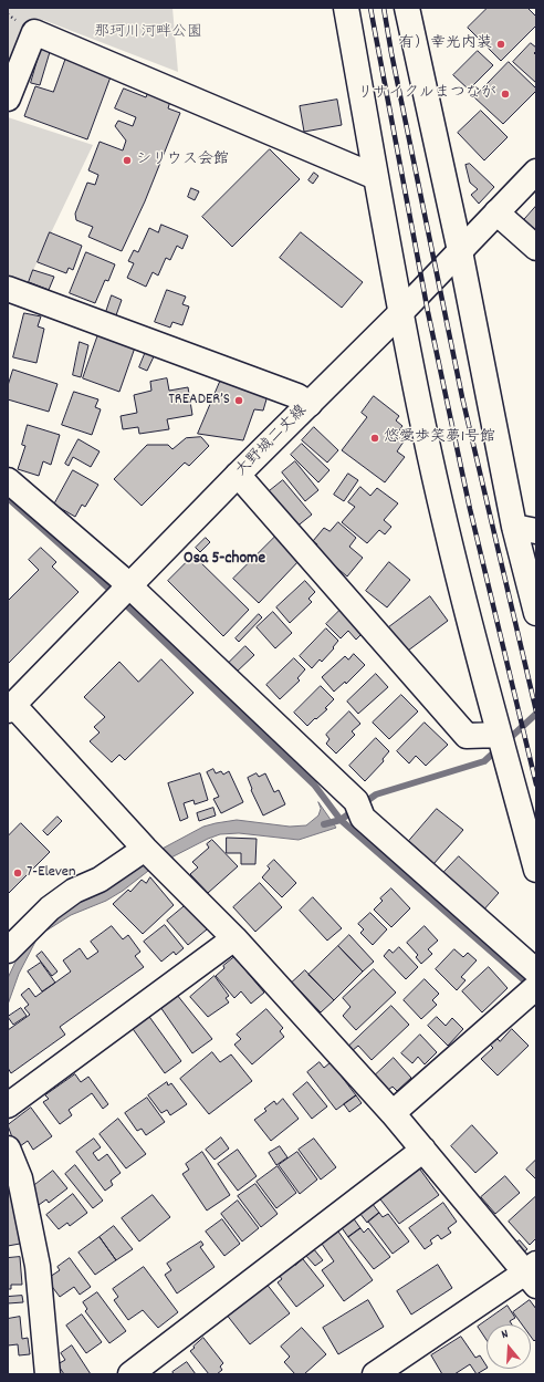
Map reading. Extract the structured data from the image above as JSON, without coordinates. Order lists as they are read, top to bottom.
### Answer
{
  "streets": {
    "street": ["大野城二丈線"]
  },
  "districts": ["Osa 5-chome"],
  "parks": ["那珂川河畔公園"],
  "places": [
    "有）幸光内装",
    "リサイクルまつなが",
    "シリウス会館",
    "TREADER’S",
    "悠愛歩笑夢1号館",
    "7-Eleven"
  ],
  "north": "top"
}
